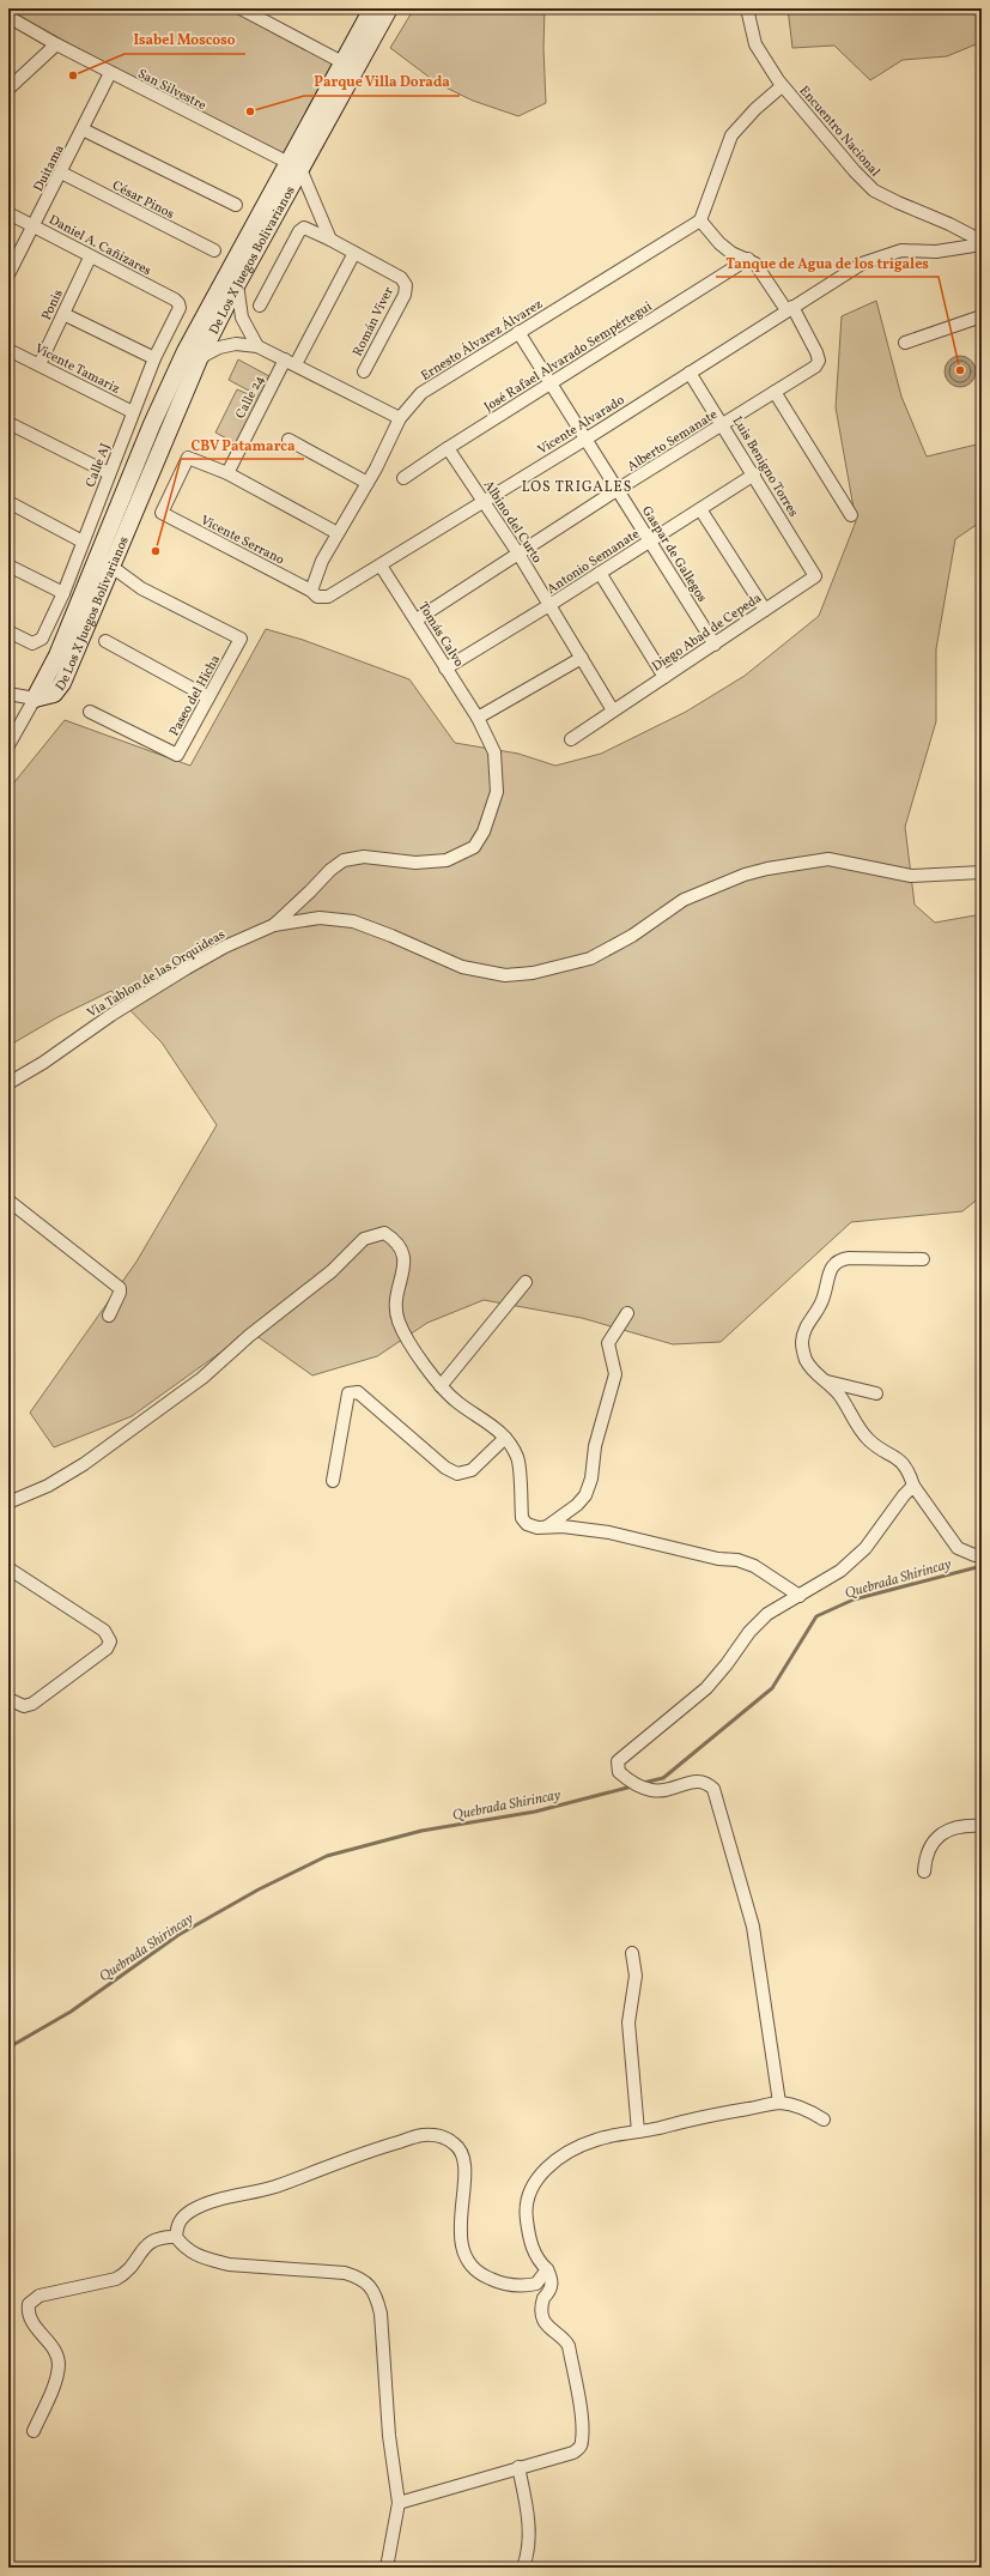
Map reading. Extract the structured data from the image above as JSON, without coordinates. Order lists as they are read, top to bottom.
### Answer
{
  "streets": {
    "street": [
      "San Silvestre",
      "Encuentro Nacional",
      "Duitama",
      "César Pinos",
      "Daniel A. Cañizares",
      "De Los X Juegos Bolivarianos",
      "Ponis",
      "Román Viver",
      "Ernesto Álvarez Álvarez",
      "José Rafael Alvarado Sempértegui",
      "Vicente Tamariz",
      "Calle 24",
      "Vicente Alvarado",
      "Alberto Semanate",
      "Calle AJ",
      "Luis Benigno Torres",
      "Albino del Curto",
      "Vicente Serrano",
      "Gaspar de Gallegos",
      "Antonio Semanate",
      "Diego Abad de Cepeda",
      "Tomás Calvo",
      "Paseo del Hicha",
      "Via Tablon de las Orquideas"
    ]
  },
  "crossings": [
    ["San Silvestre", "Duitama"],
    ["San Silvestre", "De Los X Juegos Bolivarianos"],
    ["Encuentro Nacional", "Vicente Alvarado"],
    ["Duitama", "César Pinos"],
    ["Duitama", "Daniel A. Cañizares"],
    ["Daniel A. Cañizares", "Ponis"],
    ["Daniel A. Cañizares", "Calle AJ"],
    ["De Los X Juegos Bolivarianos", "Paseo del Hicha"],
    ["Ponis", "Vicente Tamariz"],
    ["Román Viver", "Calle 24"],
    ["Ernesto Álvarez Álvarez", "Vicente Alvarado"],
    ["Ernesto Álvarez Álvarez", "Vicente Serrano"],
    ["Ernesto Álvarez Álvarez", "Gaspar de Gallegos"],
    ["José Rafael Alvarado Sempértegui", "Albino del Curto"],
    ["José Rafael Alvarado Sempértegui", "Gaspar de Gallegos"],
    ["Vicente Tamariz", "Calle AJ"],
    ["Calle 24", "Vicente Serrano"],
    ["Vicente Alvarado", "Alberto Semanate"],
    ["Vicente Alvarado", "Luis Benigno Torres"],
    ["Vicente Alvarado", "Albino del Curto"],
    ["Vicente Alvarado", "Vicente Serrano"],
    ["Vicente Alvarado", "Gaspar de Gallegos"],
    ["Vicente Alvarado", "Tomás Calvo"],
    ["Alberto Semanate", "Luis Benigno Torres"],
    ["Alberto Semanate", "Albino del Curto"],
    ["Alberto Semanate", "Gaspar de Gallegos"],
    ["Alberto Semanate", "Tomás Calvo"],
    ["Luis Benigno Torres", "Antonio Semanate"],
    ["Luis Benigno Torres", "Diego Abad de Cepeda"],
    ["Albino del Curto", "Antonio Semanate"],
    ["Albino del Curto", "Diego Abad de Cepeda"],
    ["Gaspar de Gallegos", "Antonio Semanate"],
    ["Gaspar de Gallegos", "Diego Abad de Cepeda"],
    ["Antonio Semanate", "Tomás Calvo"],
    ["Tomás Calvo", "Via Tablon de las Orquideas"]
  ],
  "districts": ["LOS TRIGALES"],
  "water": ["Quebrada Shirincay"],
  "places": [
    "Isabel Moscoso",
    "Parque Villa Dorada",
    "Tanque de Agua de los trigales",
    "CBV Patamarca"
  ]
}
